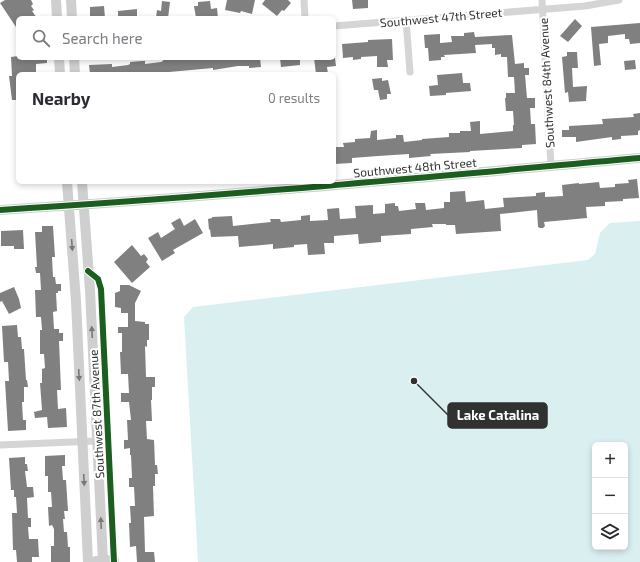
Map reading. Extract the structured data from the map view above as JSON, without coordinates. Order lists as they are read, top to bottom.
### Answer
{
  "streets": {
    "main road": ["Southwest 48th Street", "Southwest 87th Avenue"],
    "street": ["Southwest 47th Street", "Southwest 84th Avenue"]
  },
  "crossings": [
    ["Southwest 47th Street", "Southwest 84th Avenue"],
    ["Southwest 84th Avenue", "Southwest 48th Street"],
    ["Southwest 48th Street", "Southwest 87th Avenue"]
  ],
  "places": ["Lake Catalina"],
  "page": {
    "search": "Search here",
    "heading": ["Nearby", "0 results"],
    "map_buttons": ["+", "−"]
  }
}
